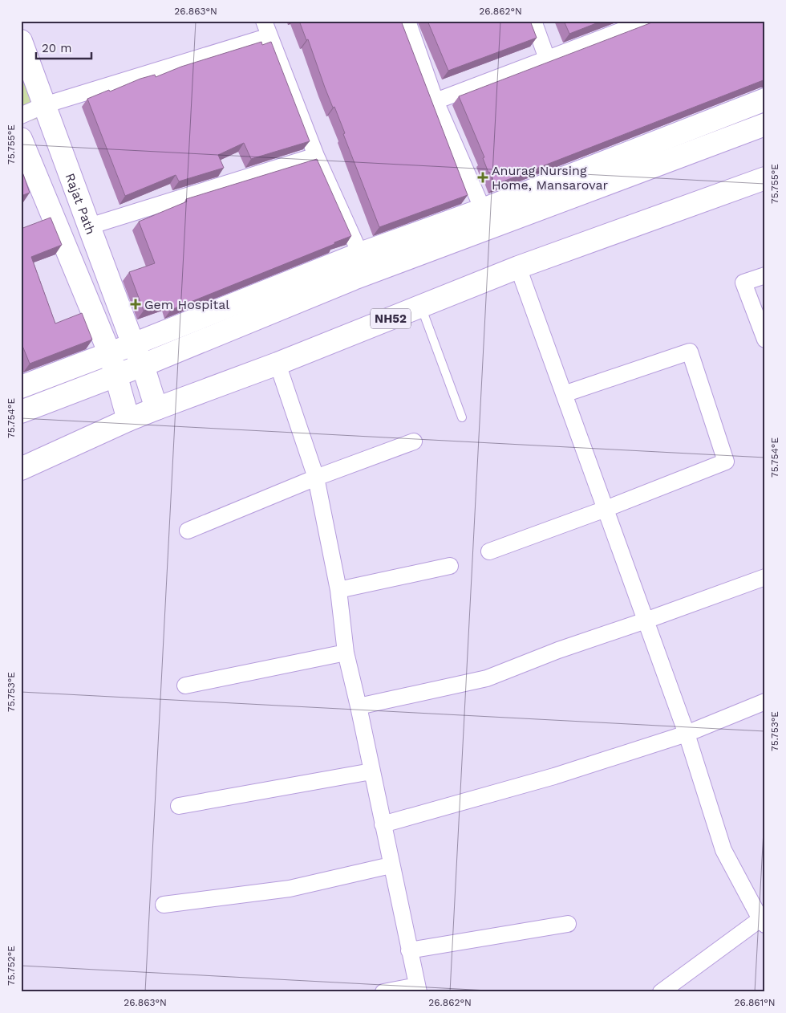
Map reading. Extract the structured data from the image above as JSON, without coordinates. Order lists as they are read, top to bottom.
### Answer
{
  "streets": {
    "main road": ["Rajat Path", "NH52"]
  },
  "crossings": [
    ["Rajat Path", "NH52"]
  ],
  "places": {
    "health": ["Anurag Nursing Home, Mansarovar", "Gem Hospital"]
  },
  "scale_bar": "20 m",
  "coordinates": [
    "26.863°N",
    "26.862°N",
    "75.755°E",
    "75.754°E",
    "75.753°E",
    "75.752°E",
    "26.861°N"
  ]
}
